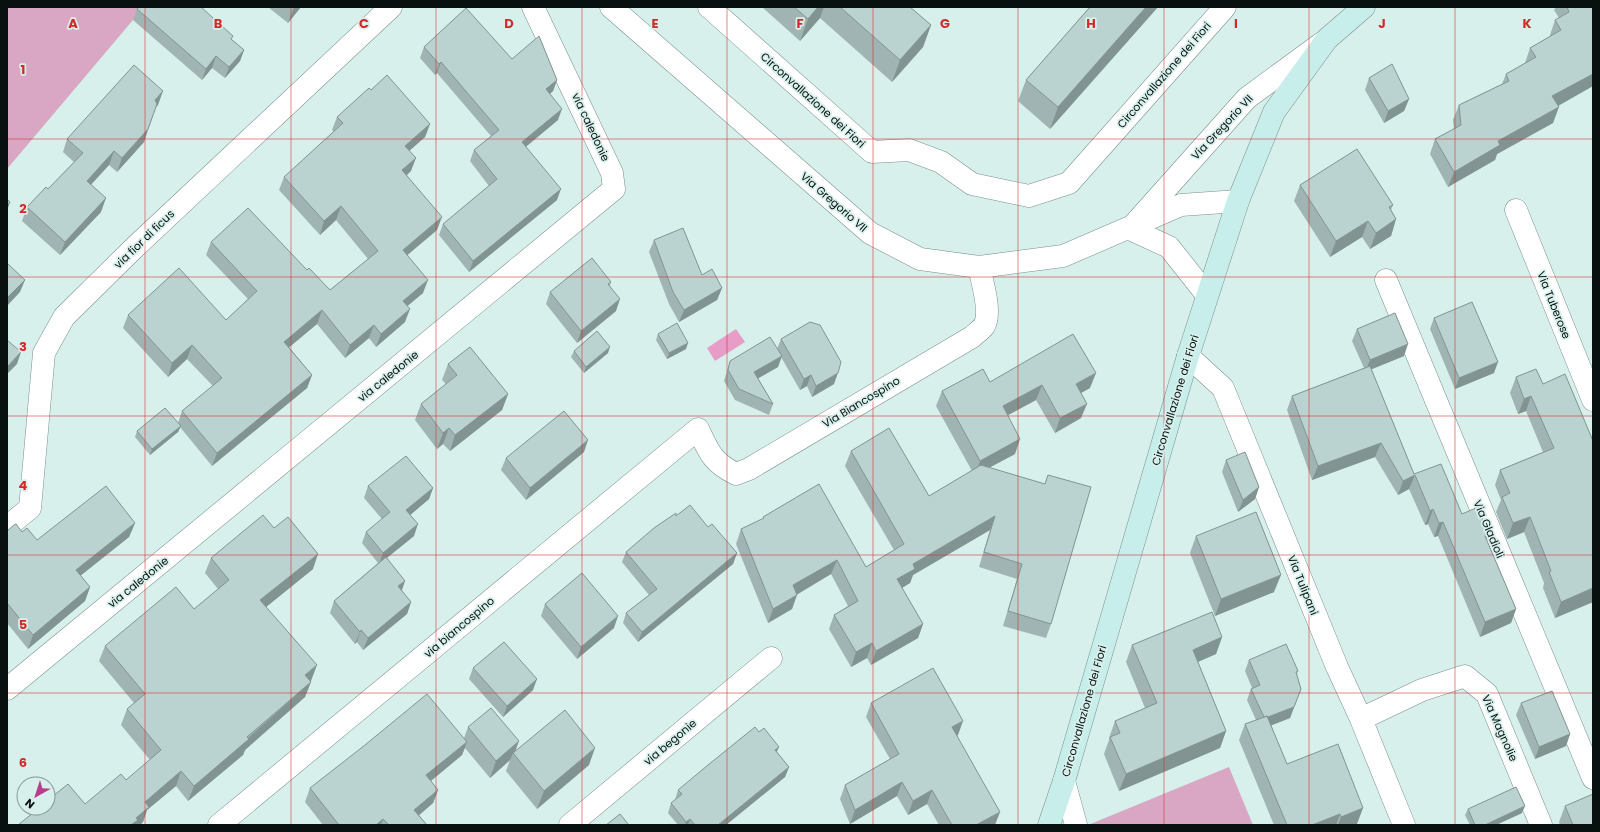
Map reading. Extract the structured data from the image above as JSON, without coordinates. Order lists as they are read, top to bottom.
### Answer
{
  "streets": {
    "street": [
      "Circonvallazione dei Fiori",
      "via caledonie",
      "Via Gregorio VII",
      "via fior di ficus",
      "Via Tuberose",
      "Via Biancospino",
      "Via Gladioli",
      "Via Tulipani",
      "via biancospino",
      "Via Magnolie",
      "via begonie"
    ]
  },
  "crossings": [
    ["Circonvallazione dei Fiori", "Via Gregorio VII"],
    ["Circonvallazione dei Fiori", "Via Tulipani"],
    ["Via Gregorio VII", "Via Biancospino"],
    ["Via Biancospino", "via biancospino"],
    ["Via Tulipani", "Via Magnolie"]
  ],
  "north": "bottom left",
  "grid": {
    "columns": [
      "A",
      "B",
      "C",
      "D",
      "E",
      "F",
      "G",
      "H",
      "I",
      "J",
      "K"
    ],
    "rows": [
      "1",
      "2",
      "3",
      "4",
      "5",
      "6"
    ]
  }
}
